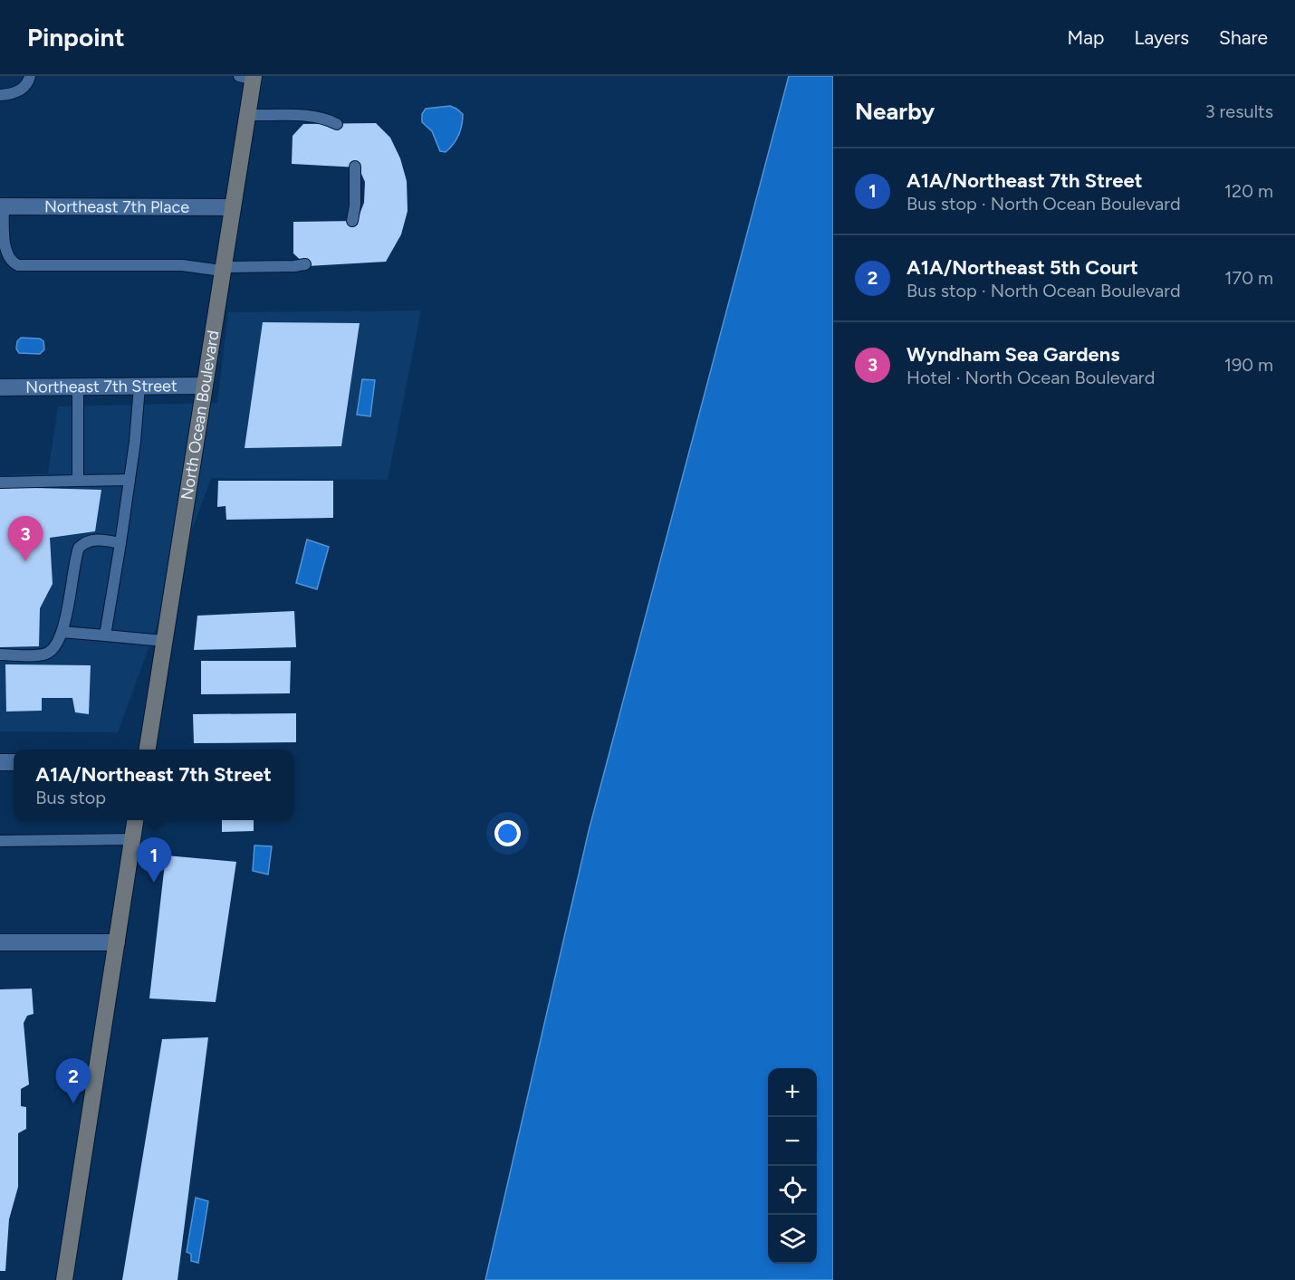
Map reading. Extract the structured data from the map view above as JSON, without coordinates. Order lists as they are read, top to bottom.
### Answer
{
  "streets": {
    "main road": ["North Ocean Boulevard"],
    "street": ["Northeast 7th Place", "Northeast 7th Street"]
  },
  "crossings": [
    ["Northeast 7th Place", "North Ocean Boulevard"],
    ["Northeast 7th Street", "North Ocean Boulevard"]
  ],
  "page": {
    "header": "Pinpoint",
    "nav": ["Map", "Layers", "Share"],
    "heading": ["Nearby", "3 results"],
    "list": [
      {
        "mark": "1",
        "name": "A1A/Northeast 7th Street",
        "note": "Bus stop · North Ocean Boulevard",
        "value": "120 m"
      },
      {
        "mark": "2",
        "name": "A1A/Northeast 5th Court",
        "note": "Bus stop · North Ocean Boulevard",
        "value": "170 m"
      },
      {
        "mark": "3",
        "name": "Wyndham Sea Gardens",
        "note": "Hotel · North Ocean Boulevard",
        "value": "190 m"
      }
    ],
    "pins": ["3", "1", "2"],
    "popup": ["A1A/Northeast 7th Street", "Bus stop"],
    "map_buttons": ["+", "−"]
  }
}
